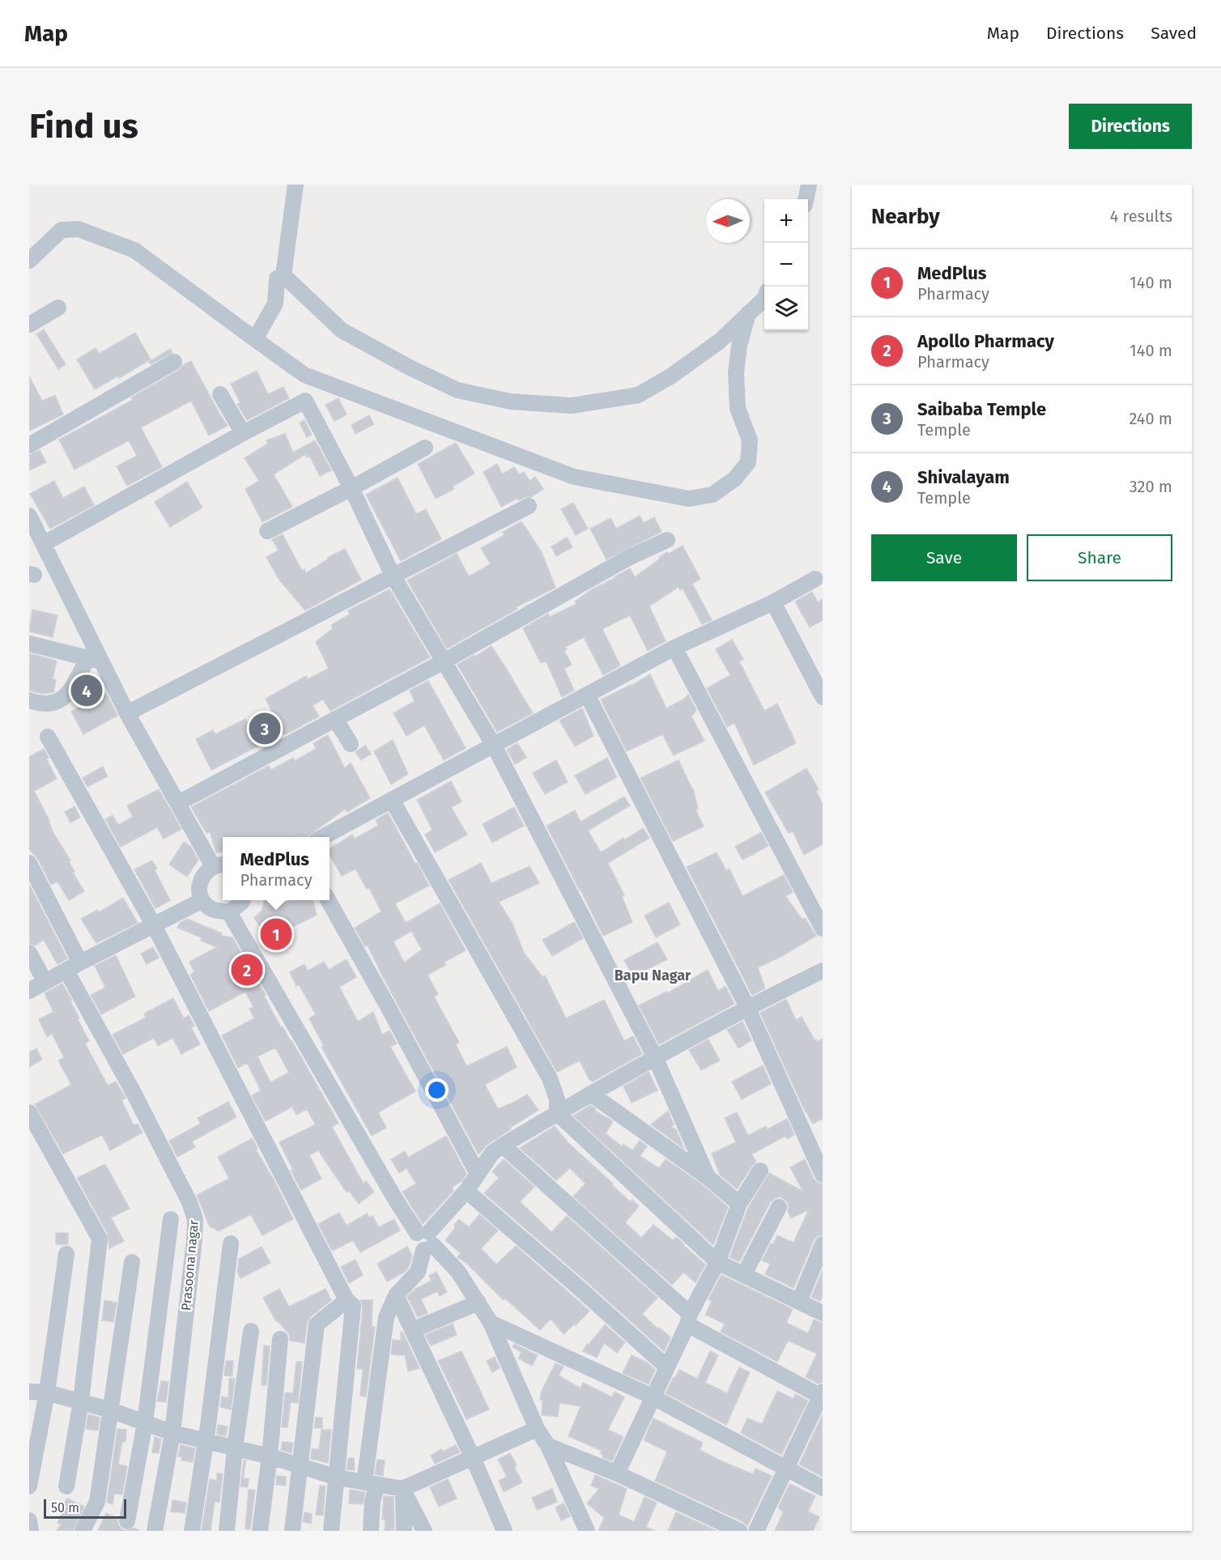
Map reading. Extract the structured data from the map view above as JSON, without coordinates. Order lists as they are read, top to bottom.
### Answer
{
  "streets": {
    "street": ["Prasoona nagar"]
  },
  "districts": ["Bapu Nagar"],
  "scale_bar": "50 m",
  "north": "left",
  "page": {
    "header": "Map",
    "nav": ["Map", "Directions", "Saved"],
    "buttons": [
      "Directions",
      ["Save", "Share"]
    ],
    "title": "Find us",
    "heading": ["Nearby", "4 results"],
    "map_buttons": ["+", "−"],
    "list": [
      {
        "mark": "1",
        "name": "MedPlus",
        "note": "Pharmacy",
        "value": "140 m"
      },
      {
        "mark": "2",
        "name": "Apollo Pharmacy",
        "note": "Pharmacy",
        "value": "140 m"
      },
      {
        "mark": "3",
        "name": "Saibaba Temple",
        "note": "Temple",
        "value": "240 m"
      },
      {
        "mark": "4",
        "name": "Shivalayam",
        "note": "Temple",
        "value": "320 m"
      }
    ],
    "pins": [
      "4",
      "3",
      "1",
      "2"
    ],
    "popup": ["MedPlus", "Pharmacy"],
    "scale": "50 m"
  }
}
